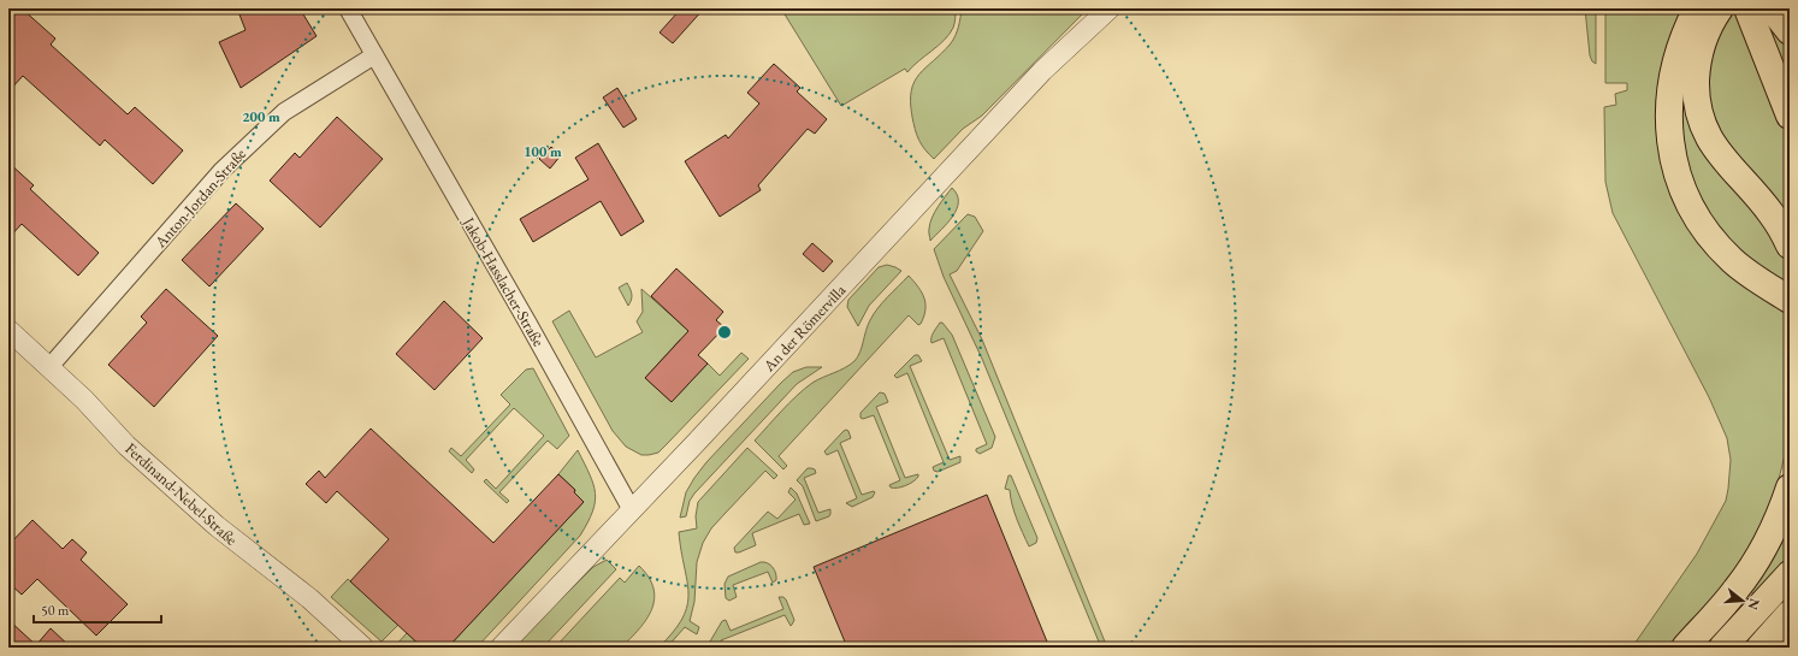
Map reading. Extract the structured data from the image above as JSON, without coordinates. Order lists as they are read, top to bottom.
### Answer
{
  "streets": {
    "street": [
      "Anton-Jordan-Straße",
      "Jakob-Hasslacher-Straße",
      "An der Römervilla",
      "Ferdinand-Nebel-Straße"
    ]
  },
  "crossings": [
    ["Anton-Jordan-Straße", "Jakob-Hasslacher-Straße"],
    ["Anton-Jordan-Straße", "Ferdinand-Nebel-Straße"],
    ["Jakob-Hasslacher-Straße", "An der Römervilla"]
  ],
  "scale_bar": "50 m",
  "north": "right",
  "rings": ["200 m", "100 m"]
}
